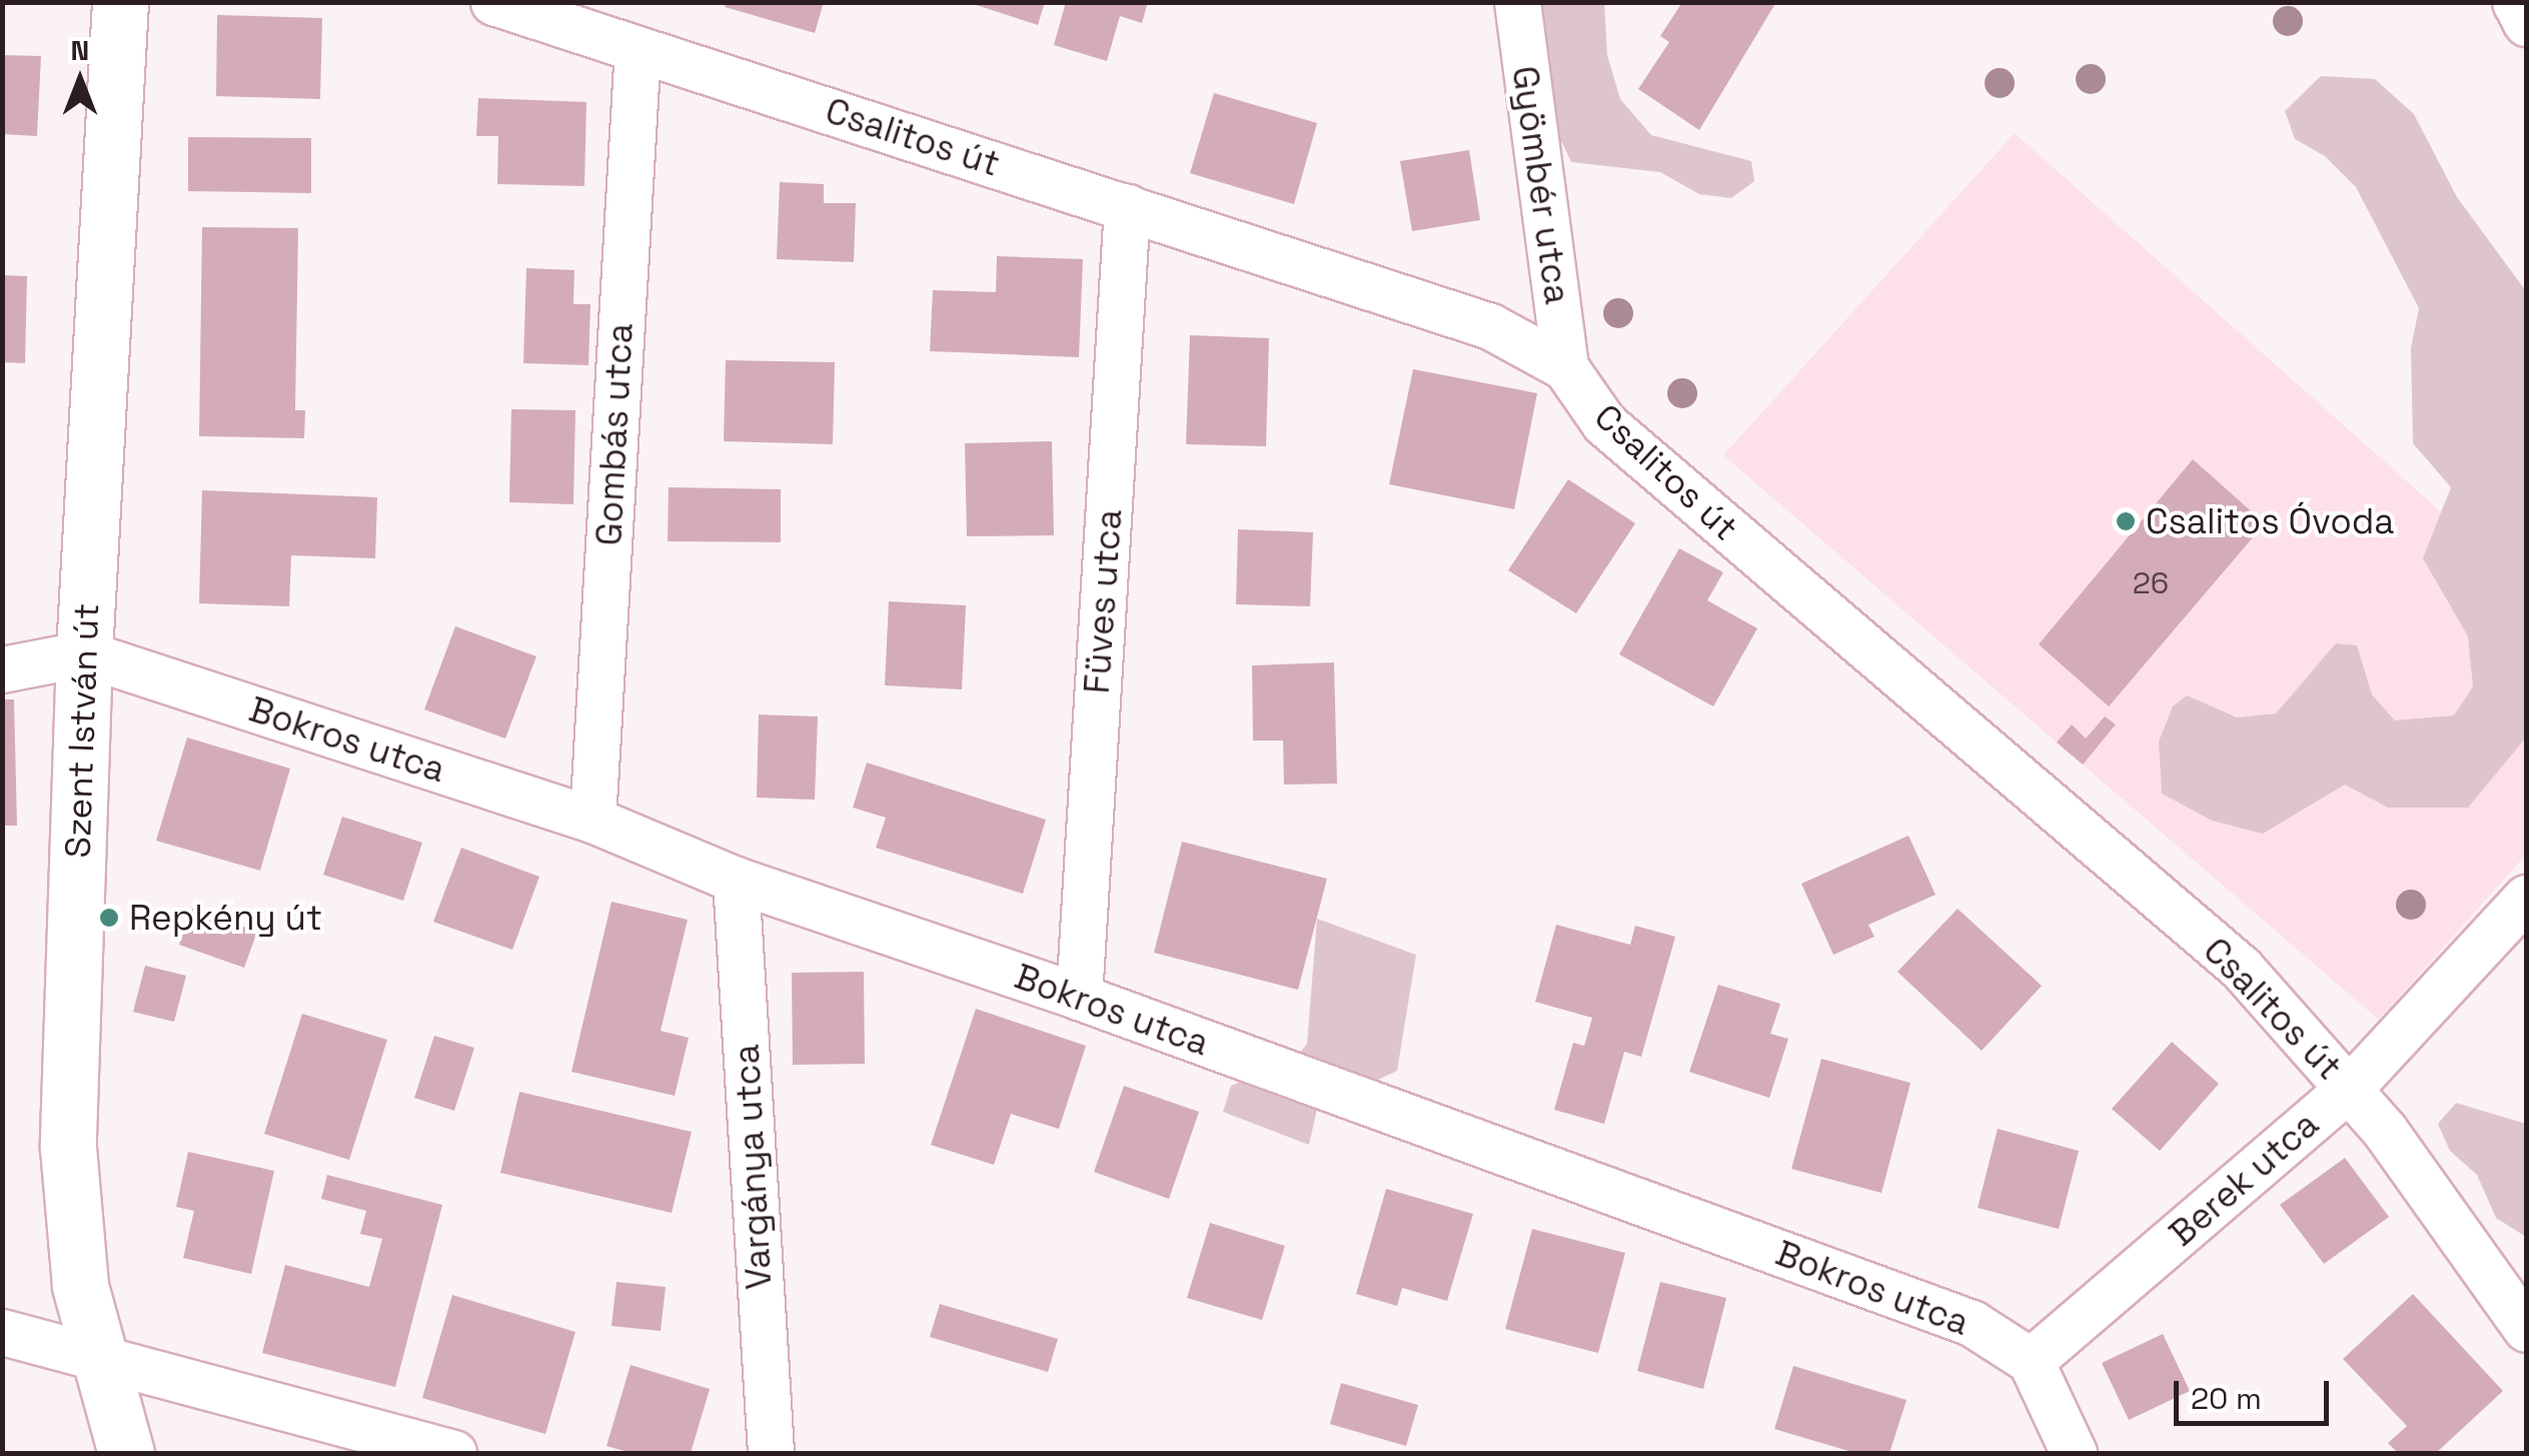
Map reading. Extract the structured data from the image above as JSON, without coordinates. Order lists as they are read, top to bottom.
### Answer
{
  "streets": {
    "street": [
      "Csalitos út",
      "Gyömbér utca",
      "Gombás utca",
      "Füves utca",
      "Szent István út",
      "Bokros utca",
      "Vargánya utca",
      "Berek utca"
    ]
  },
  "crossings": [
    ["Csalitos út", "Gyömbér utca"],
    ["Csalitos út", "Gombás utca"],
    ["Csalitos út", "Füves utca"],
    ["Csalitos út", "Berek utca"],
    ["Gombás utca", "Bokros utca"],
    ["Füves utca", "Bokros utca"],
    ["Szent István út", "Bokros utca"],
    ["Bokros utca", "Vargánya utca"],
    ["Bokros utca", "Berek utca"]
  ],
  "places": ["Csalitos Óvoda", "Repkény út"],
  "house_numbers": ["26"],
  "scale_bar": "20 m",
  "north": "top"
}
